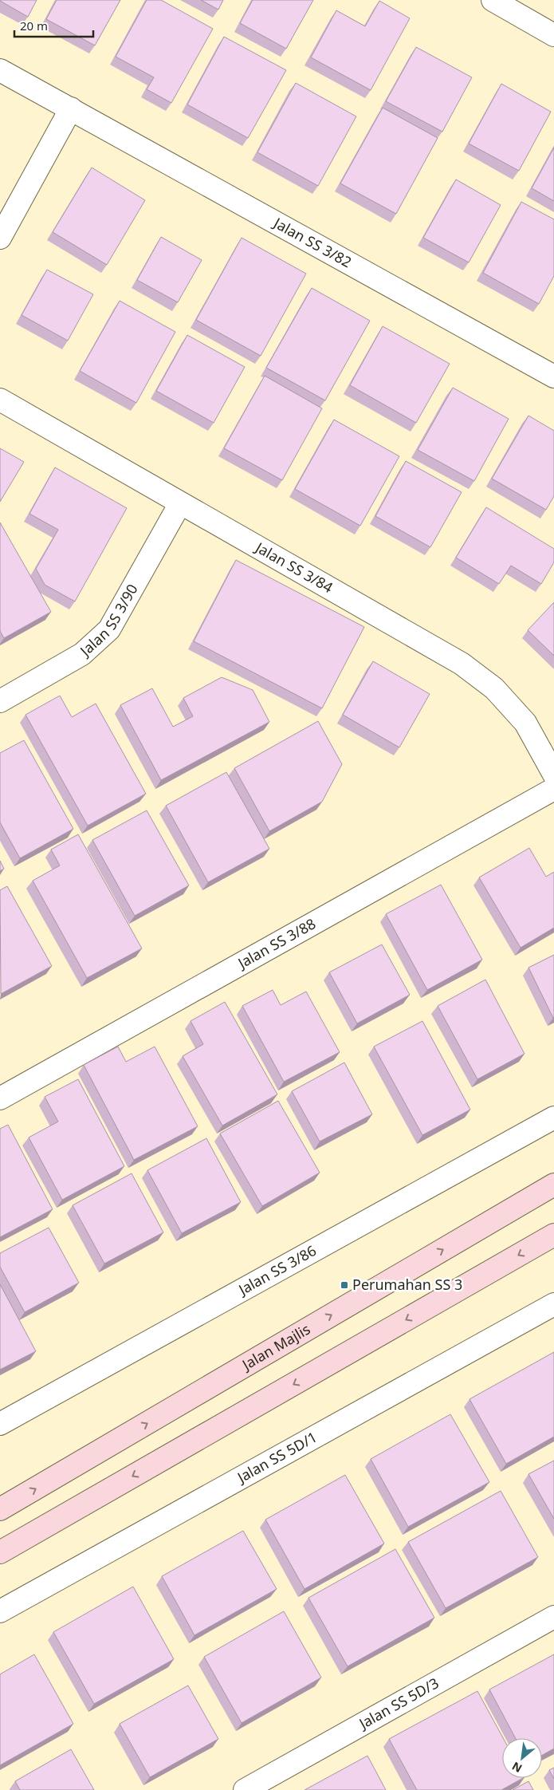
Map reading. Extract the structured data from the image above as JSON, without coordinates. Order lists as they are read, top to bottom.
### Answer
{
  "streets": {
    "main road": ["Jalan Majlis"],
    "street": [
      "Jalan SS 3/82",
      "Jalan SS 3/84",
      "Jalan SS 3/90",
      "Jalan SS 3/88",
      "Jalan SS 3/86",
      "Jalan SS 5D/1",
      "Jalan SS 5D/3"
    ]
  },
  "crossings": [
    ["Jalan SS 3/84", "Jalan SS 3/90"]
  ],
  "places": {
    "transit": ["Perumahan SS 3"]
  },
  "scale_bar": "20 m",
  "north": "bottom left"
}
